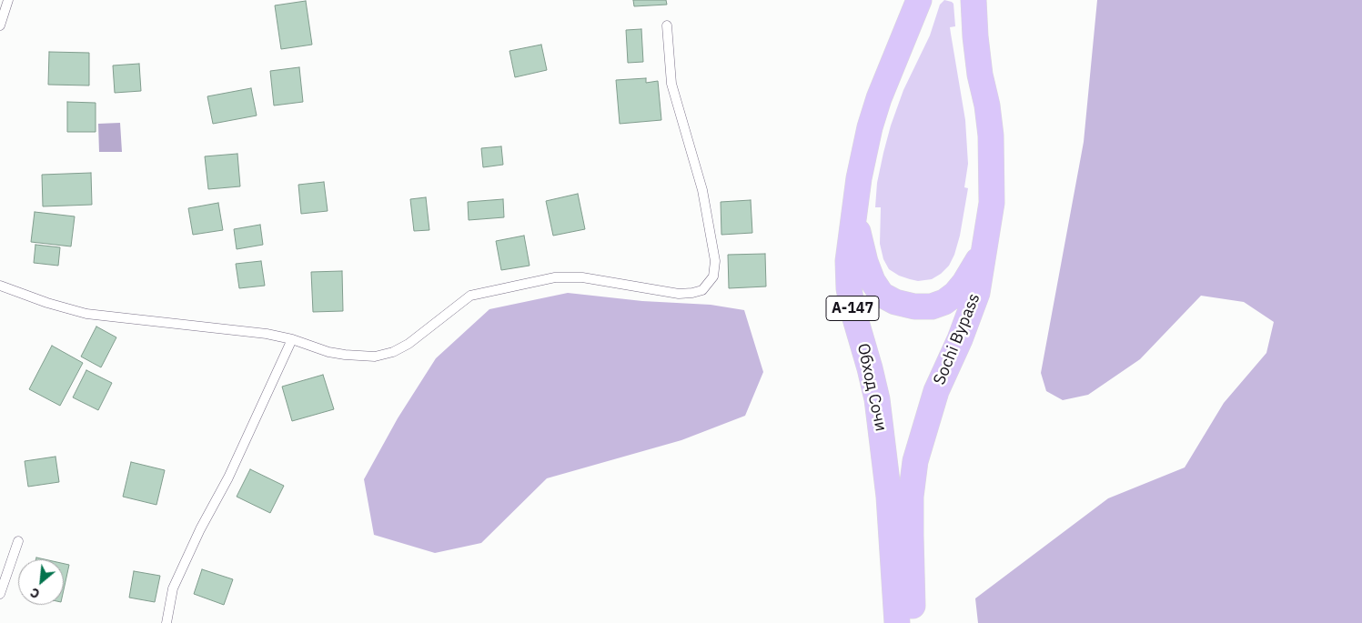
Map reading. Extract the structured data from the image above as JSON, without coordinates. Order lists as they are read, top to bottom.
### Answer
{
  "streets": {
    "highway": ["А-147", "Sochi Bypass", "Обход Сочи"]
  },
  "crossings": [
    ["А-147", "Sochi Bypass"],
    ["А-147", "Обход Сочи"]
  ],
  "north": "bottom left"
}
